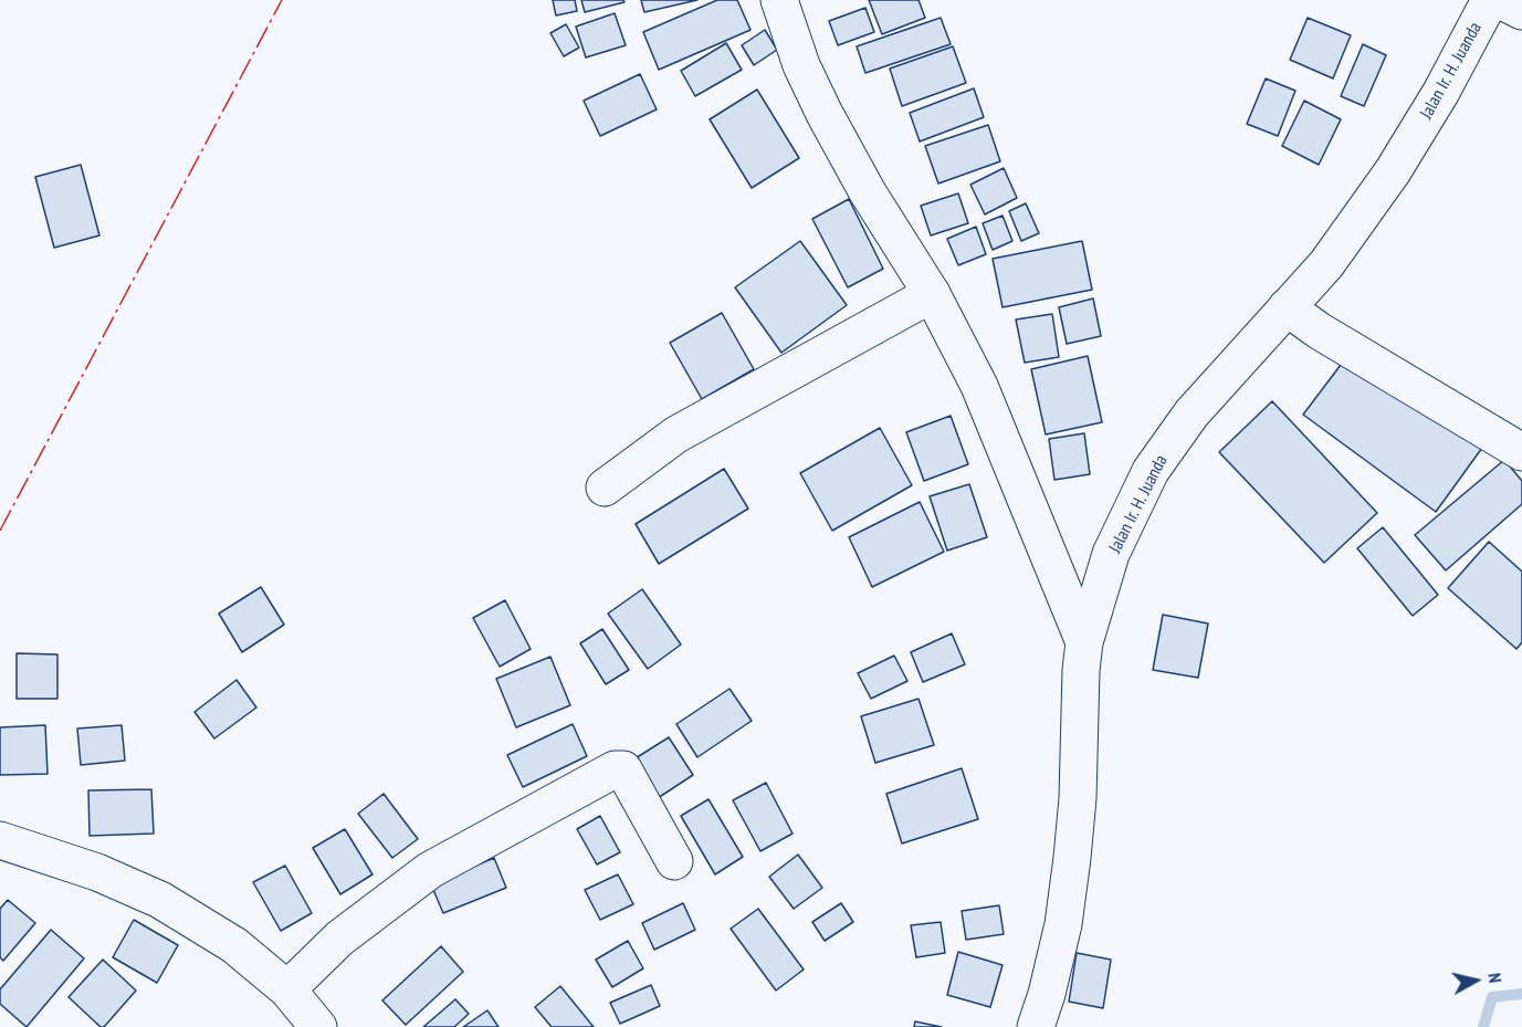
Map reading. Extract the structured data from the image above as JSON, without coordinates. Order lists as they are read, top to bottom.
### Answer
{
  "streets": {
    "street": ["Jalan Ir. H. Juanda"]
  },
  "north": "right"
}
